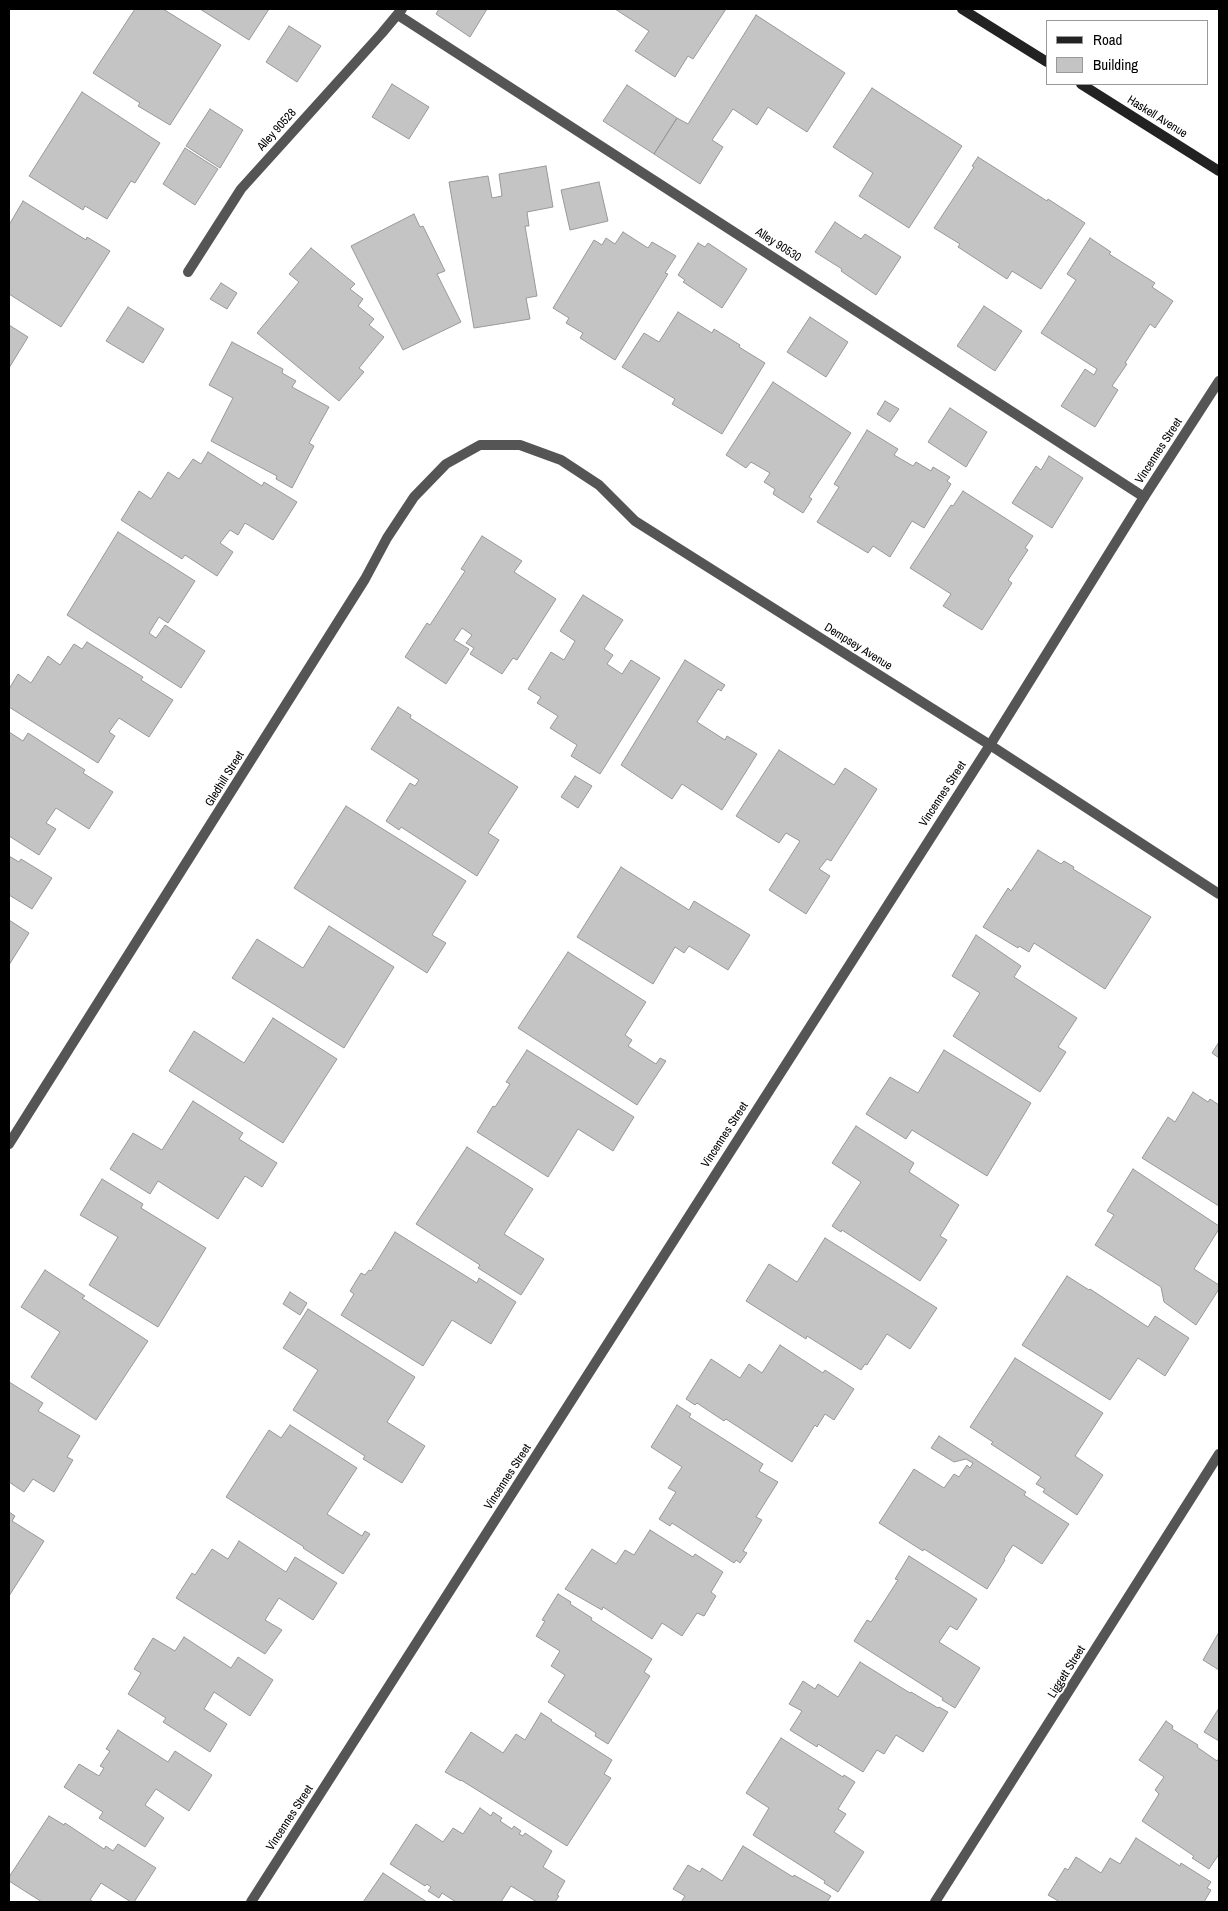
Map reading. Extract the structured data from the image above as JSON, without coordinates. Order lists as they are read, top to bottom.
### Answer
{
  "streets": {
    "main road": ["Haskell Avenue"],
    "street": [
      "Alley 90528",
      "Alley 90530",
      "Vincennes Street",
      "Dempsey Avenue",
      "Gledhill Street",
      "Liggett Street"
    ]
  },
  "crossings": [
    ["Alley 90528", "Alley 90530"],
    ["Alley 90530", "Vincennes Street"],
    ["Vincennes Street", "Dempsey Avenue"],
    ["Dempsey Avenue", "Gledhill Street"]
  ],
  "legend": ["Road", "Building"]
}
